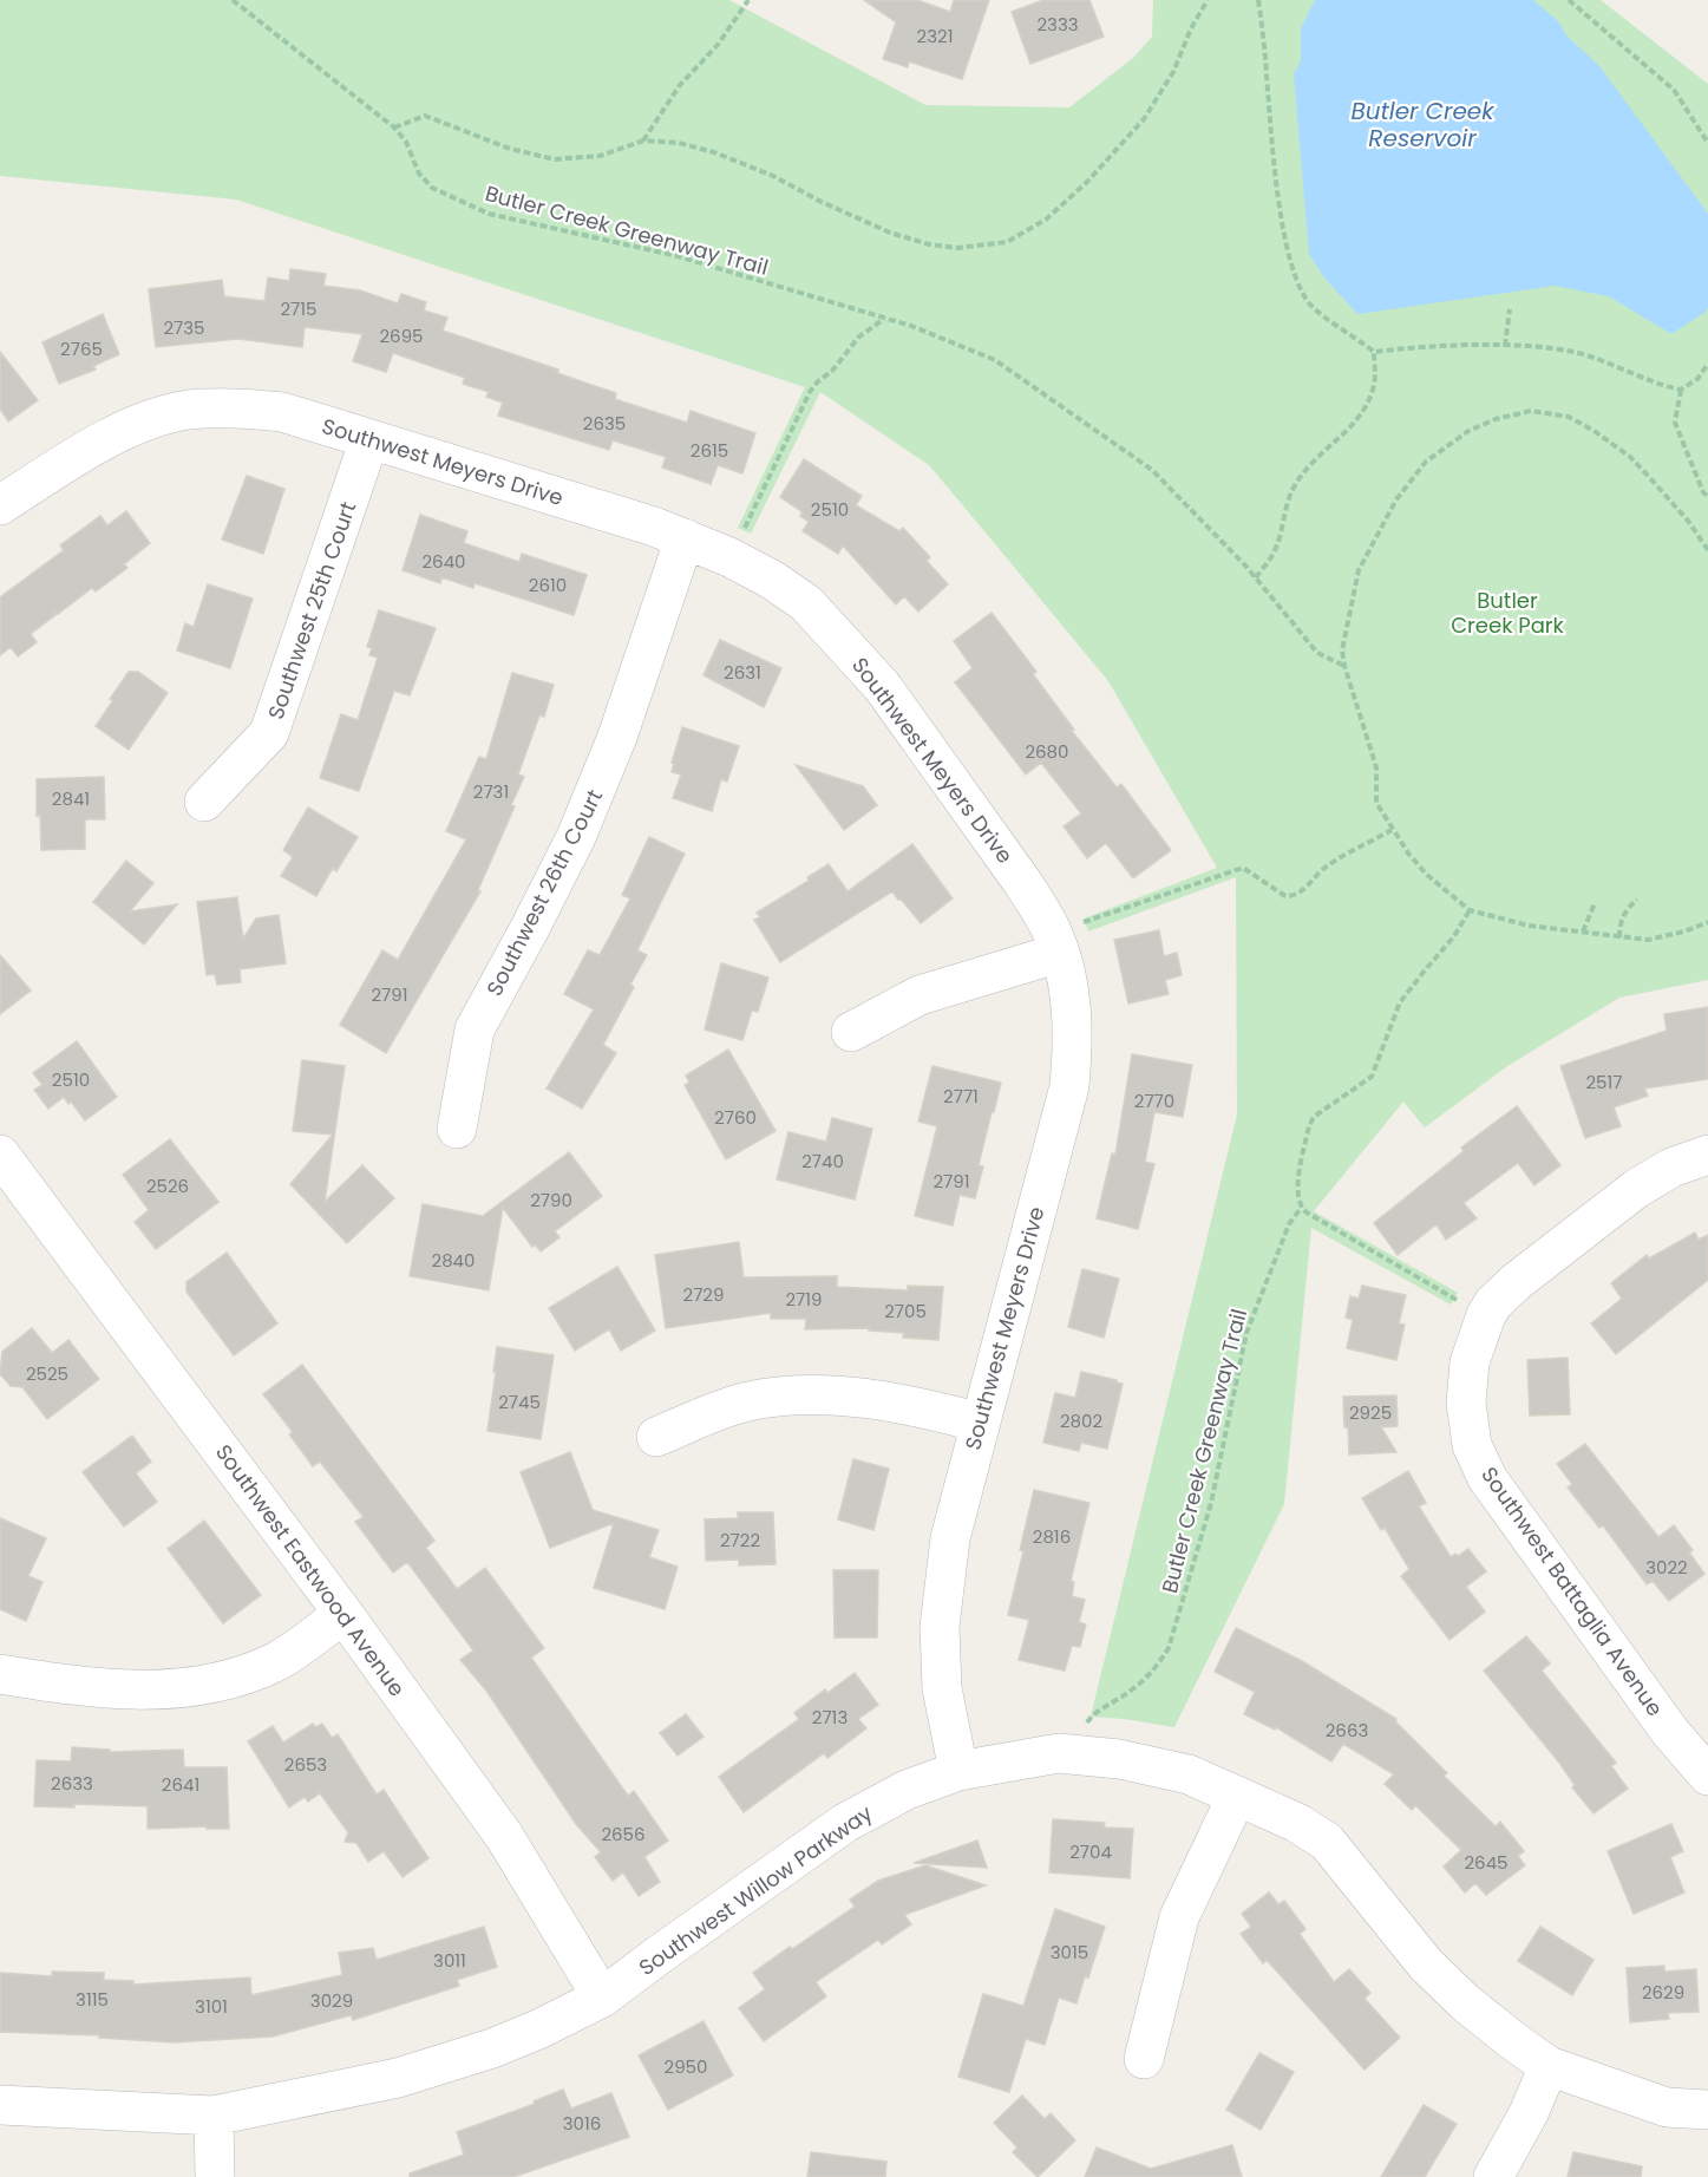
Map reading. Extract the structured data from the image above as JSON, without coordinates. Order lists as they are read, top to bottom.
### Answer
{
  "streets": {
    "street": [
      "Southwest Meyers Drive",
      "Southwest 25th Court",
      "Southwest 26th Court",
      "Southwest Eastwood Avenue",
      "Southwest Battaglia Avenue",
      "Southwest Willow Parkway"
    ],
    "path": ["Butler Creek Greenway Trail"]
  },
  "crossings": [
    ["Butler Creek Greenway Trail", "Southwest Willow Parkway"],
    ["Southwest Meyers Drive", "Southwest 25th Court"],
    ["Southwest Meyers Drive", "Southwest 26th Court"],
    ["Southwest Meyers Drive", "Southwest Willow Parkway"],
    ["Southwest Eastwood Avenue", "Southwest Willow Parkway"]
  ],
  "water": ["Butler Creek Reservoir"],
  "parks": ["Butler Creek Park"],
  "house_numbers": [
    "2333",
    "2321",
    "2715",
    "2735",
    "2695",
    "2765",
    "2635",
    "2615",
    "2510",
    "2640",
    "2610",
    "2631",
    "2680",
    "2731",
    "2841",
    "2791",
    "2510",
    "2517",
    "2771",
    "2770",
    "2760",
    "2740",
    "2791",
    "2526",
    "2790",
    "2840",
    "2729",
    "2719",
    "2705",
    "2525",
    "2745",
    "2925",
    "2802",
    "2816",
    "2722",
    "3022",
    "2713",
    "2663",
    "2653",
    "2633",
    "2641",
    "2656",
    "2704",
    "2645",
    "3015",
    "3011",
    "2629",
    "3115",
    "3029",
    "3101",
    "2950",
    "3016"
  ]
}
